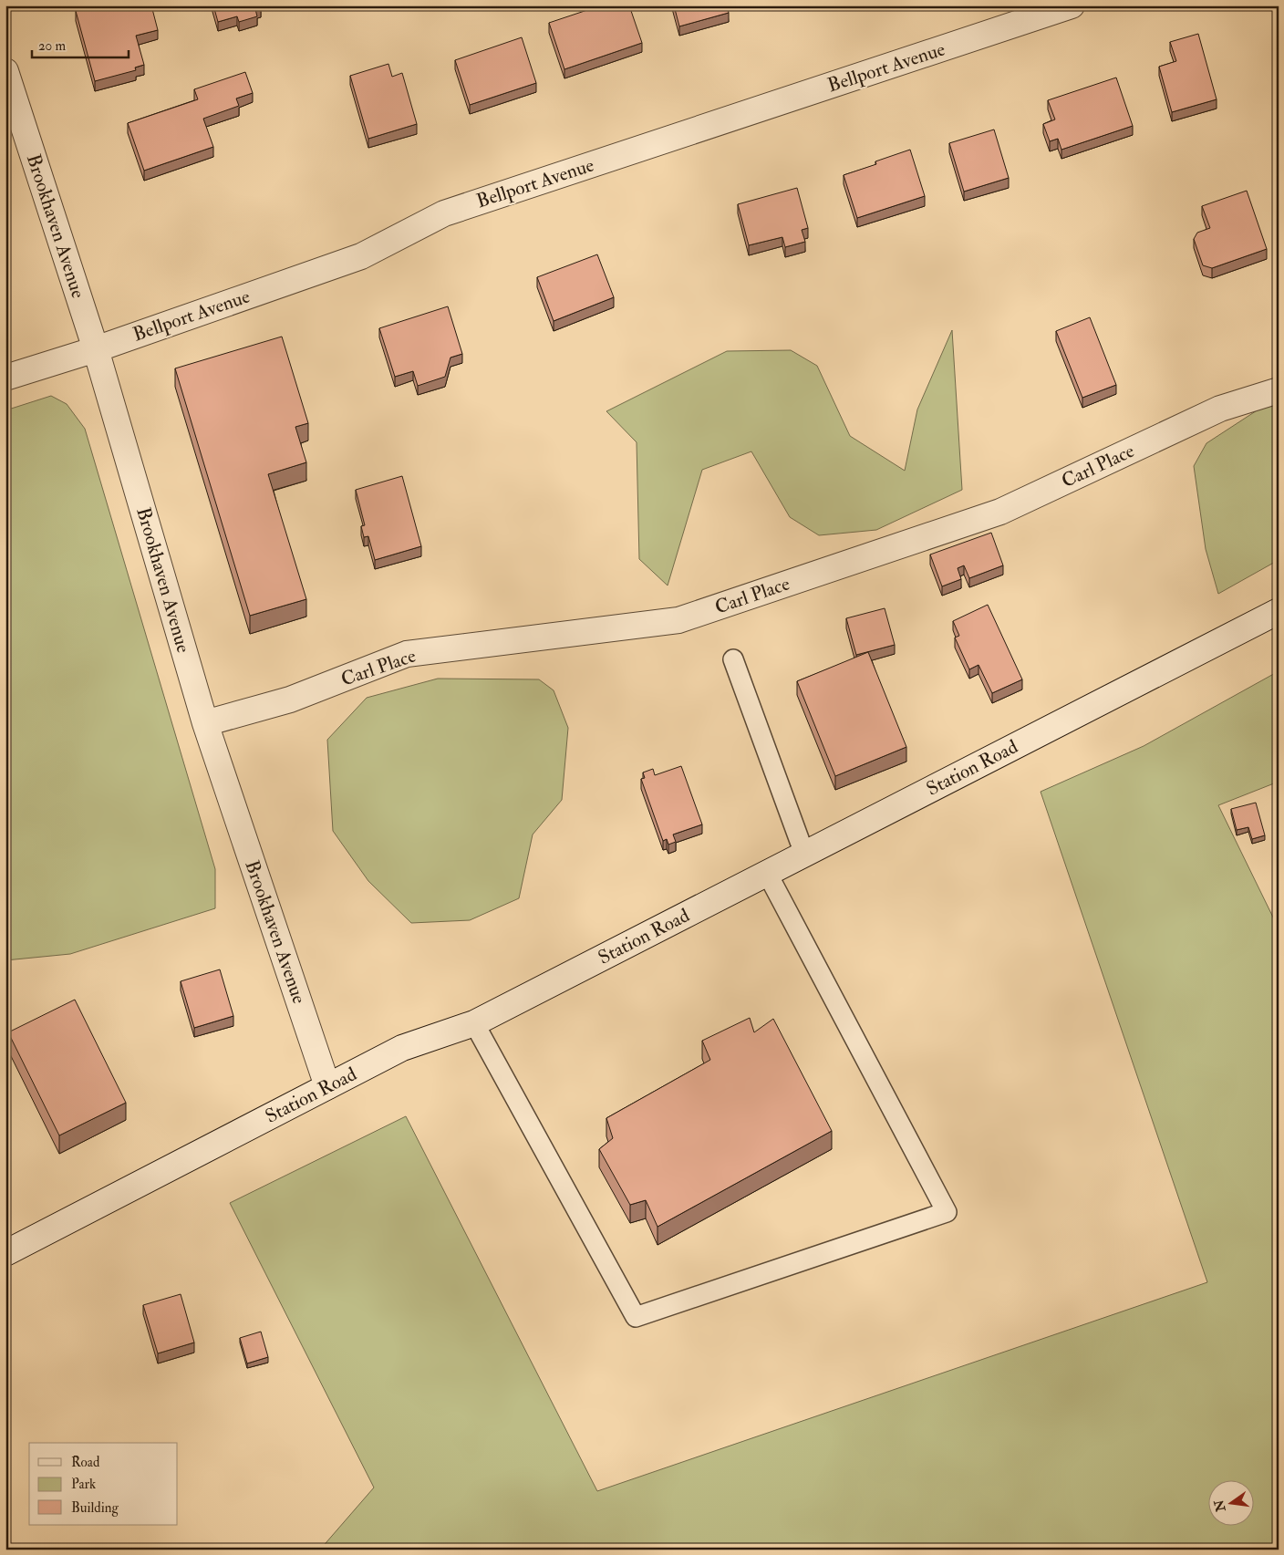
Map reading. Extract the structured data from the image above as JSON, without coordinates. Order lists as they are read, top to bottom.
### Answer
{
  "streets": {
    "street": [
      "Bellport Avenue",
      "Brookhaven Avenue",
      "Carl Place",
      "Station Road"
    ]
  },
  "crossings": [
    ["Bellport Avenue", "Brookhaven Avenue"],
    ["Brookhaven Avenue", "Carl Place"],
    ["Brookhaven Avenue", "Station Road"]
  ],
  "legend": ["Road", "Park", "Building"],
  "scale_bar": "20 m",
  "north": "left"
}
